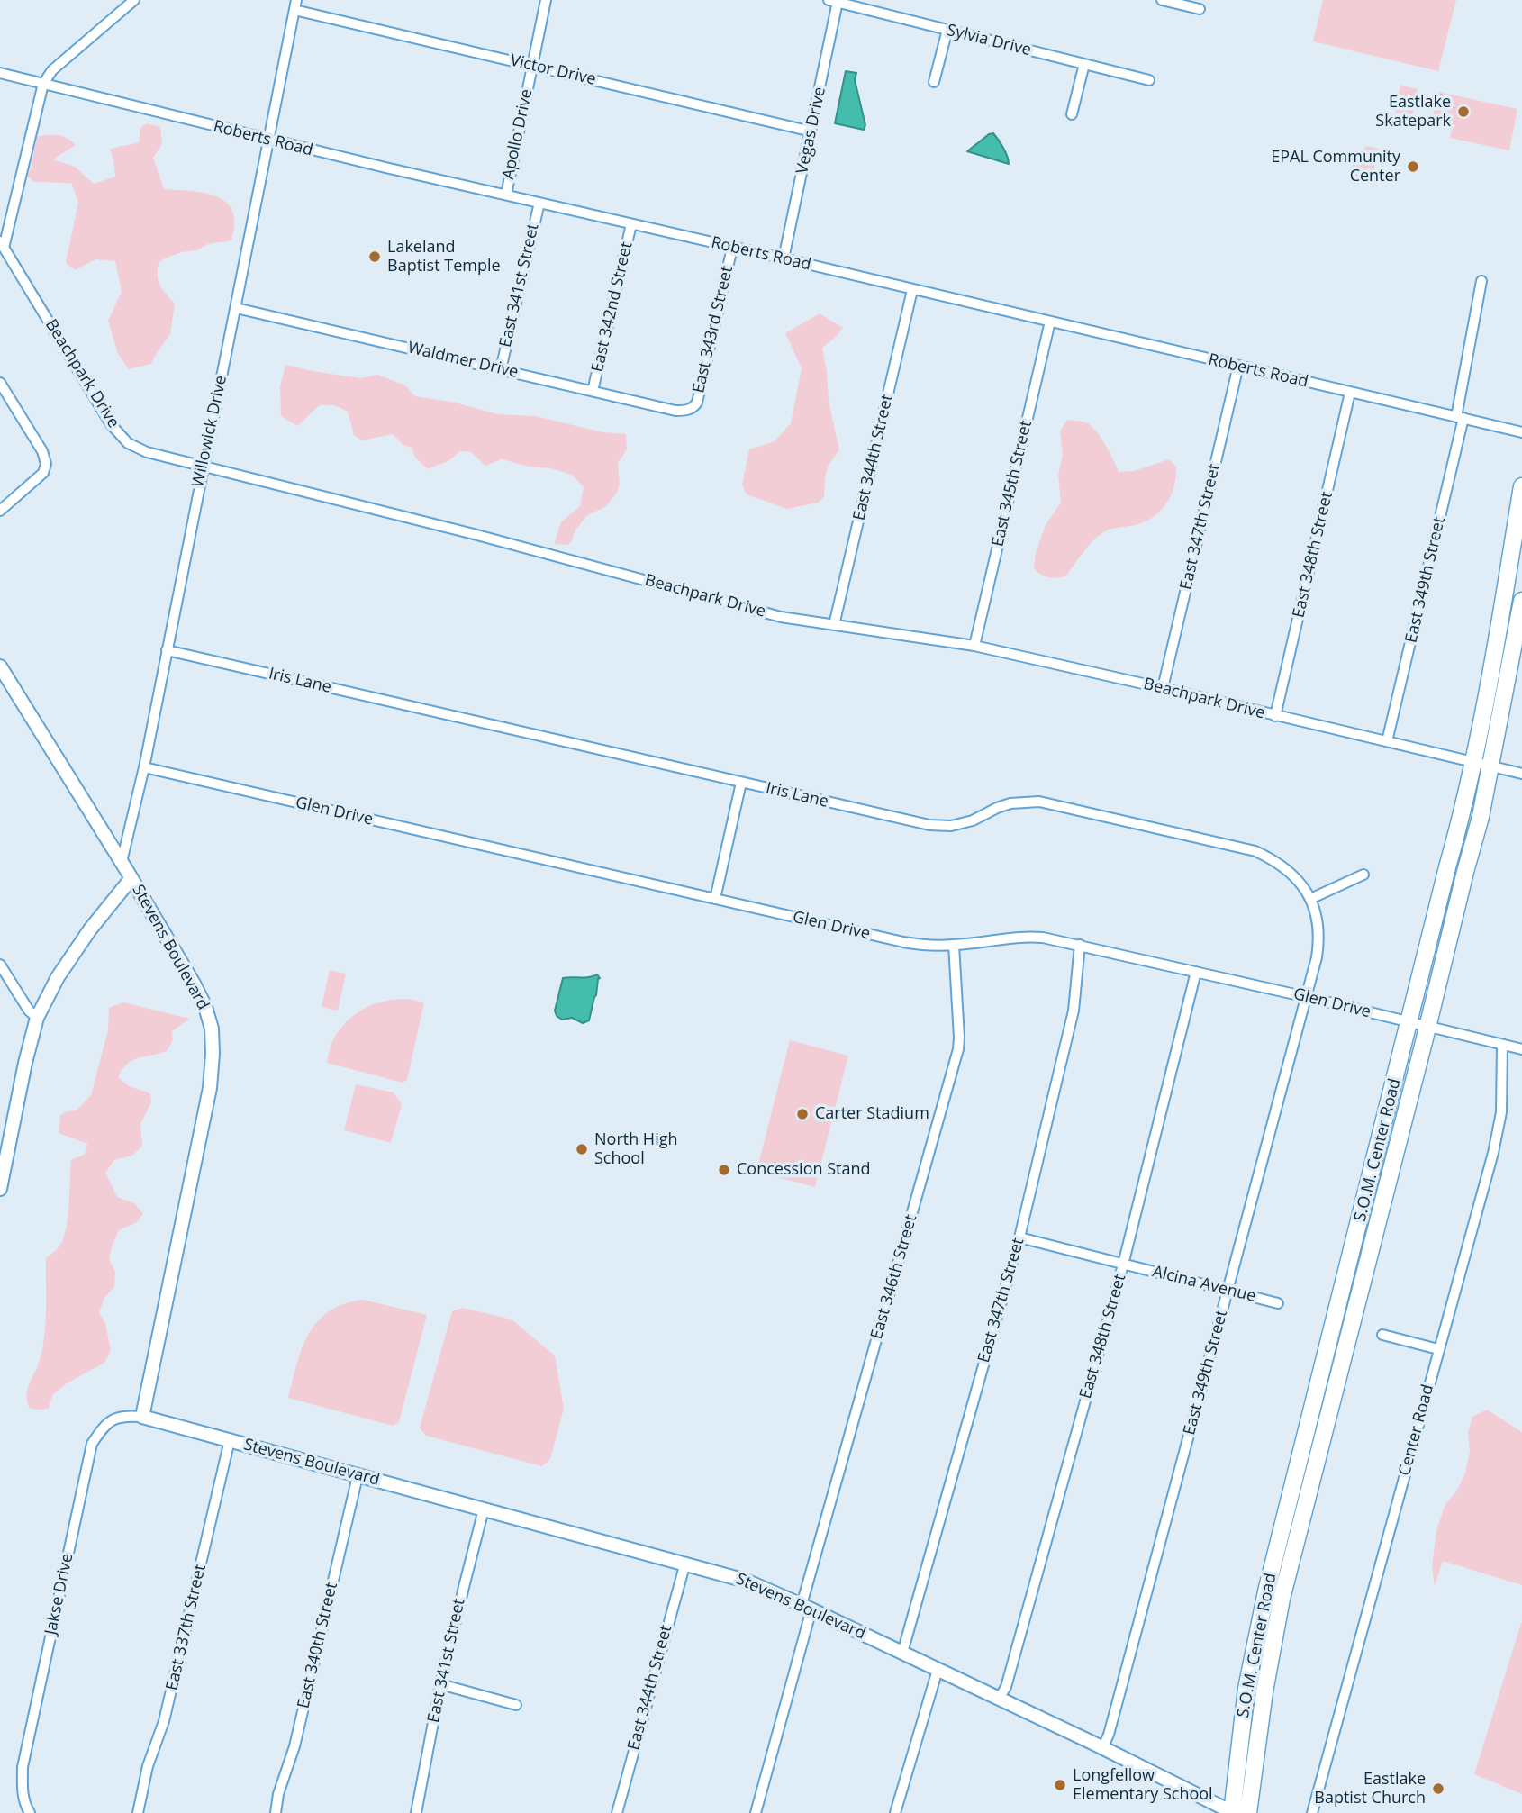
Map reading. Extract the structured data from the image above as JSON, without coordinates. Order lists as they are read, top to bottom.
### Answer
{
  "streets": {
    "main road": ["S.O.M. Center Road"],
    "street": [
      "Sylvia Drive",
      "Victor Drive",
      "Vegas Drive",
      "Apollo Drive",
      "Roberts Road",
      "East 341st Street",
      "East 342nd Street",
      "East 343rd Street",
      "Waldmer Drive",
      "Beachpark Drive",
      "Willowick Drive",
      "East 344th Street",
      "East 345th Street",
      "East 347th Street",
      "East 348th Street",
      "East 349th Street",
      "Iris Lane",
      "Glen Drive",
      "Stevens Boulevard",
      "East 346th Street",
      "Alcina Avenue",
      "Center Road",
      "Jakse Drive",
      "East 337th Street",
      "East 340th Street"
    ]
  },
  "crossings": [
    ["Sylvia Drive", "Vegas Drive"],
    ["Victor Drive", "Vegas Drive"],
    ["Victor Drive", "Apollo Drive"],
    ["Victor Drive", "Willowick Drive"],
    ["Vegas Drive", "Roberts Road"],
    ["Apollo Drive", "Roberts Road"],
    ["Roberts Road", "East 341st Street"],
    ["Roberts Road", "East 342nd Street"],
    ["Roberts Road", "East 343rd Street"],
    ["Roberts Road", "Willowick Drive"],
    ["Roberts Road", "East 344th Street"],
    ["Roberts Road", "East 345th Street"],
    ["Roberts Road", "East 347th Street"],
    ["Roberts Road", "East 348th Street"],
    ["Roberts Road", "East 349th Street"],
    ["East 341st Street", "Waldmer Drive"],
    ["East 341st Street", "Stevens Boulevard"],
    ["East 342nd Street", "Waldmer Drive"],
    ["East 343rd Street", "Waldmer Drive"],
    ["Waldmer Drive", "Willowick Drive"],
    ["Beachpark Drive", "Willowick Drive"],
    ["Beachpark Drive", "East 344th Street"],
    ["Beachpark Drive", "East 345th Street"],
    ["Beachpark Drive", "East 347th Street"],
    ["Beachpark Drive", "East 348th Street"],
    ["Beachpark Drive", "East 349th Street"],
    ["Beachpark Drive", "S.O.M. Center Road"],
    ["Willowick Drive", "Iris Lane"],
    ["Willowick Drive", "Glen Drive"],
    ["Willowick Drive", "Stevens Boulevard"],
    ["East 344th Street", "Stevens Boulevard"],
    ["East 347th Street", "Glen Drive"],
    ["East 347th Street", "Stevens Boulevard"],
    ["East 347th Street", "Alcina Avenue"],
    ["East 348th Street", "Glen Drive"],
    ["East 348th Street", "Stevens Boulevard"],
    ["East 348th Street", "Alcina Avenue"],
    ["East 349th Street", "Iris Lane"],
    ["East 349th Street", "Glen Drive"],
    ["East 349th Street", "Stevens Boulevard"],
    ["East 349th Street", "Alcina Avenue"],
    ["Iris Lane", "Glen Drive"],
    ["Glen Drive", "S.O.M. Center Road"],
    ["Glen Drive", "East 346th Street"],
    ["Glen Drive", "Center Road"],
    ["Stevens Boulevard", "S.O.M. Center Road"],
    ["Stevens Boulevard", "East 346th Street"],
    ["Stevens Boulevard", "Jakse Drive"],
    ["Stevens Boulevard", "East 337th Street"],
    ["Stevens Boulevard", "East 340th Street"]
  ],
  "places": [
    "Eastlake Skatepark",
    "EPAL Community Center",
    "Lakeland Baptist Temple",
    "Carter Stadium",
    "North High School",
    "Concession Stand",
    "Longfellow Elementary School",
    "Eastlake Baptist Church"
  ]
}
